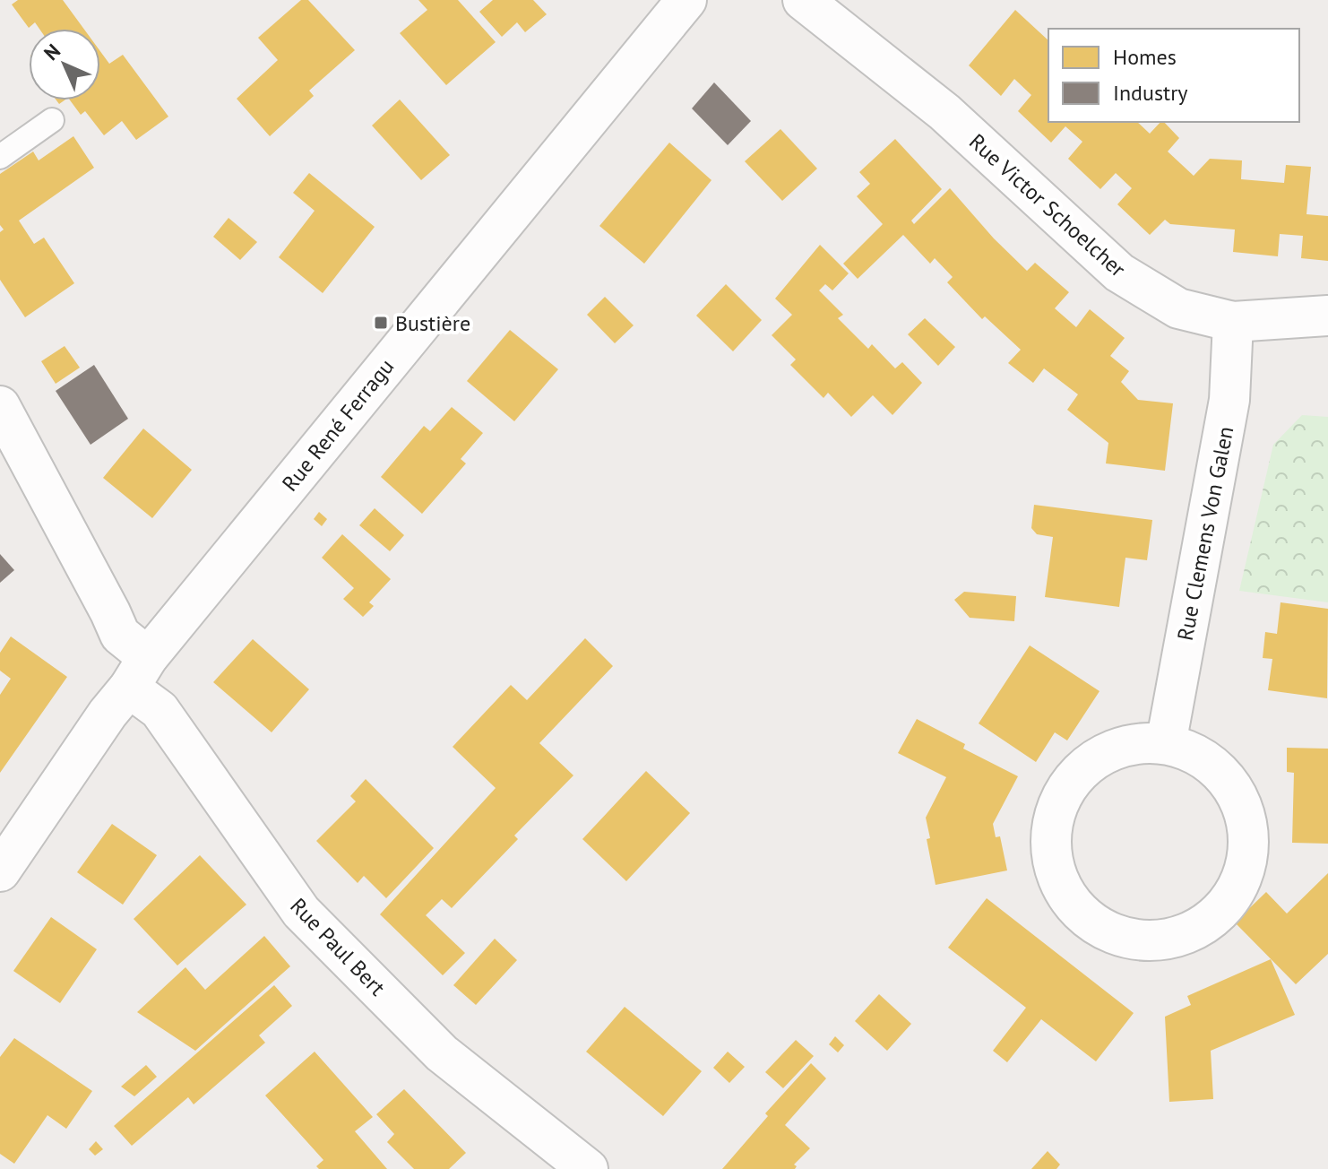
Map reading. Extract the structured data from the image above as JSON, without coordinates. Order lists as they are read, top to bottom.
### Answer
{
  "streets": {
    "street": [
      "Rue Victor Schoelcher",
      "Rue René Ferragu",
      "Rue Clemens Von Galen",
      "Rue Paul Bert"
    ]
  },
  "crossings": [
    ["Rue Victor Schoelcher", "Rue Clemens Von Galen"],
    ["Rue René Ferragu", "Rue Paul Bert"]
  ],
  "places": {
    "transit": ["Bustière"]
  },
  "legend": ["Homes", "Industry"],
  "north": "top left"
}
